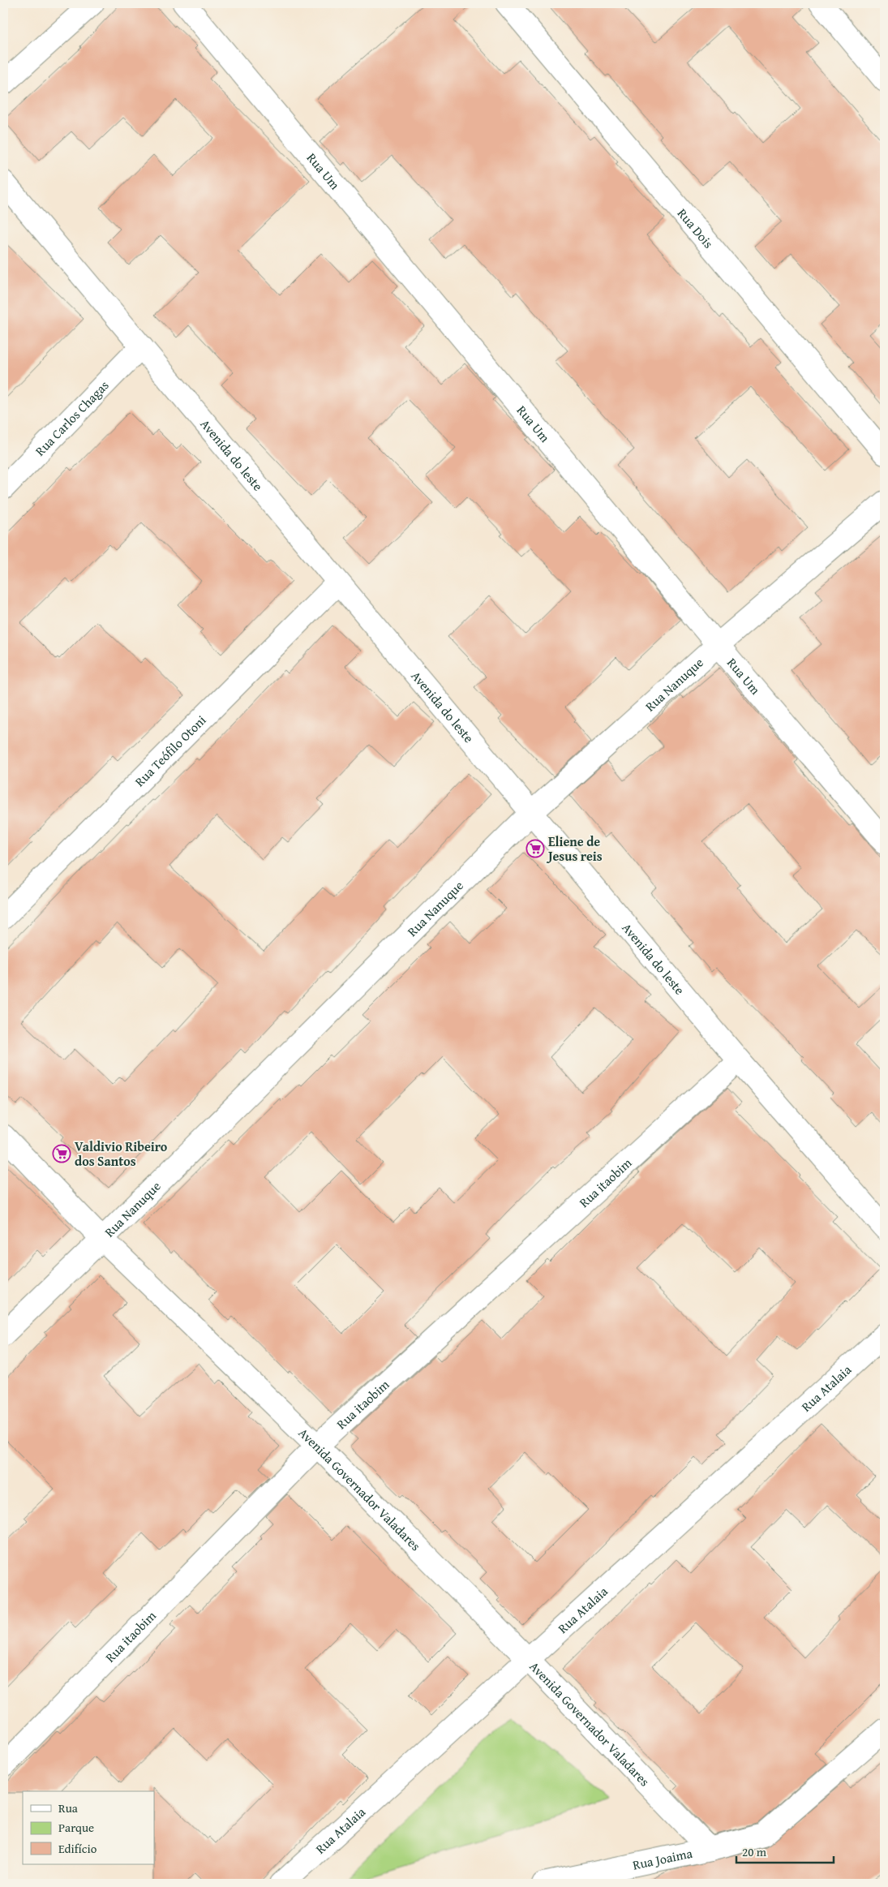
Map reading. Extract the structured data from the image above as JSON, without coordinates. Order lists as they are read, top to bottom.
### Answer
{
  "streets": {
    "street": [
      "Rua Um",
      "Rua Dois",
      "Rua Carlos Chagas",
      "Avenida do leste",
      "Rua Nanuque",
      "Rua Teófilo Otoni",
      "Rua itaobim",
      "Rua Atalaia",
      "Avenida Governador Valadares",
      "Rua Joaima"
    ]
  },
  "crossings": [
    ["Rua Um", "Rua Nanuque"],
    ["Rua Carlos Chagas", "Avenida do leste"],
    ["Avenida do leste", "Rua Nanuque"],
    ["Avenida do leste", "Rua Teófilo Otoni"],
    ["Avenida do leste", "Rua itaobim"],
    ["Rua Nanuque", "Avenida Governador Valadares"],
    ["Rua itaobim", "Avenida Governador Valadares"],
    ["Rua Atalaia", "Avenida Governador Valadares"],
    ["Avenida Governador Valadares", "Rua Joaima"]
  ],
  "places": {
    "supermarket": ["Eliene de Jesus reis", "Valdivio Ribeiro dos Santos"]
  },
  "legend": ["Rua", "Parque", "Edifício"],
  "scale_bar": "20 m"
}
